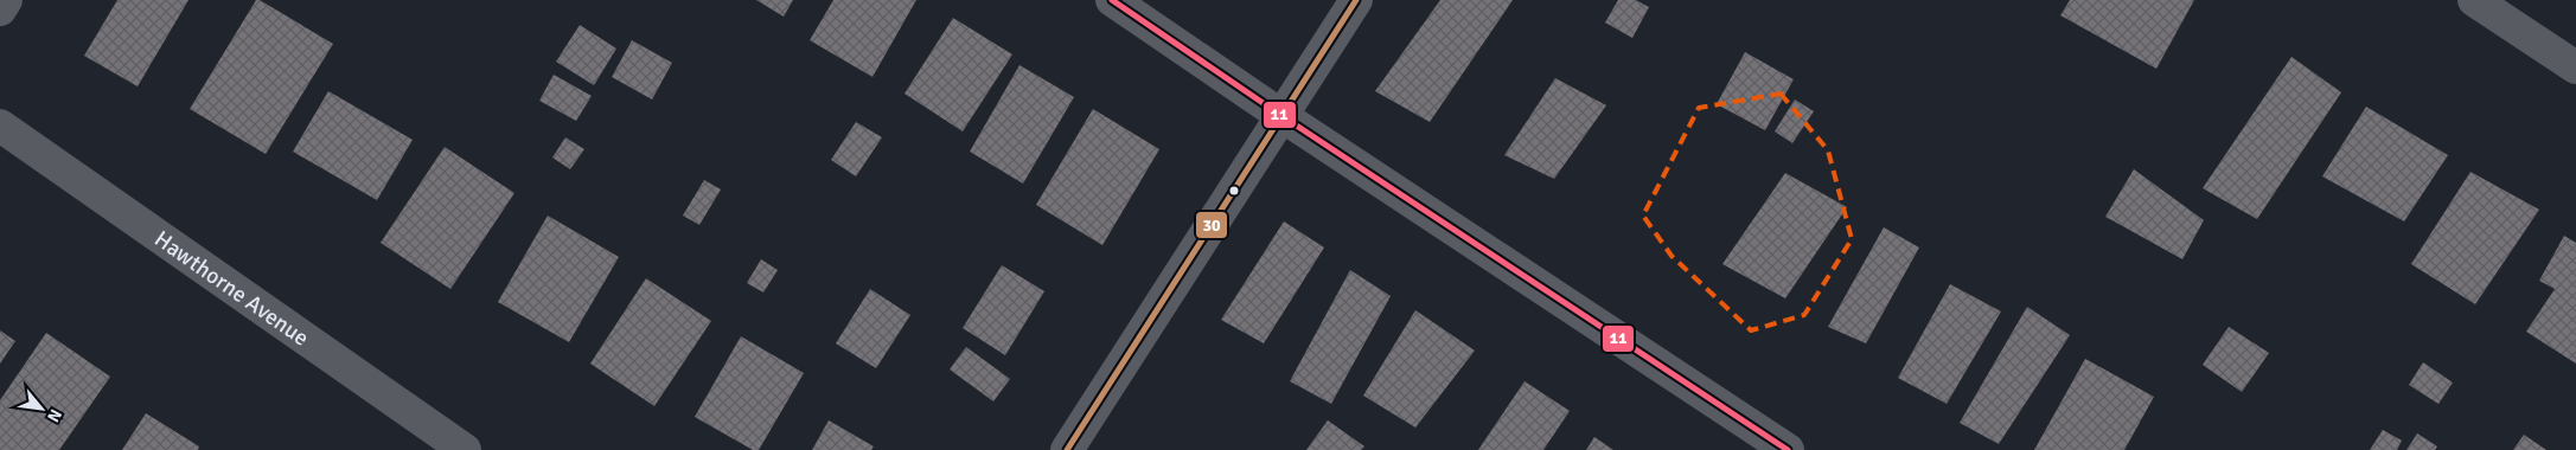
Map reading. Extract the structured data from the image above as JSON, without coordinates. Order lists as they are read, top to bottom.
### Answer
{
  "streets": {
    "street": ["Hawthorne Avenue"]
  },
  "lines": ["transit line 11", "transit line 30"],
  "north": "bottom right"
}
